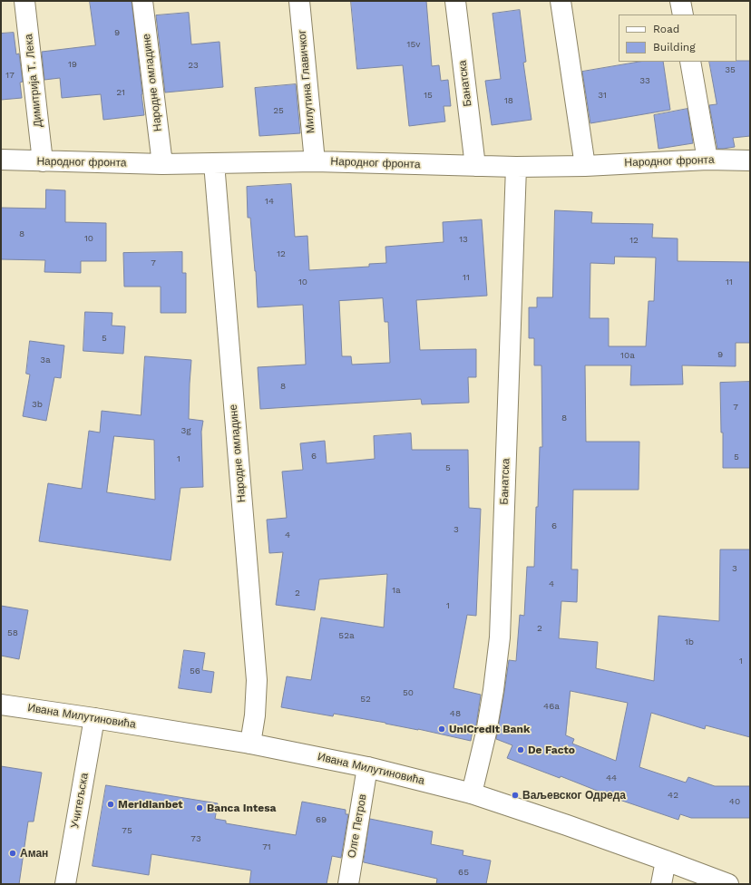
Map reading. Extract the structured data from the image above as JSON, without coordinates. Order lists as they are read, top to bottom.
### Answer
{
  "streets": {
    "street": [
      "Димитрија Т. Лека",
      "Милутина Главичког",
      "Народне омладине",
      "Банатска",
      "Народног фронта",
      "Ивана Милутиновића",
      "Учитељска",
      "Олге Петров"
    ]
  },
  "crossings": [
    ["Димитрија Т. Лека", "Народног фронта"],
    ["Милутина Главичког", "Народног фронта"],
    ["Народне омладине", "Народног фронта"],
    ["Народне омладине", "Ивана Милутиновића"],
    ["Банатска", "Народног фронта"],
    ["Банатска", "Ивана Милутиновића"],
    ["Ивана Милутиновића", "Учитељска"],
    ["Ивана Милутиновића", "Олге Петров"]
  ],
  "places": [
    "UniCredit Bank",
    "De Facto",
    "Ваљевског Одреда",
    "Meridianbet",
    "Banca Intesa",
    "Аман"
  ],
  "house_numbers": [
    "9",
    "15v",
    "19",
    "23",
    "35",
    "17",
    "33",
    "21",
    "15",
    "31",
    "18",
    "25",
    "14",
    "8",
    "10",
    "13",
    "12",
    "12",
    "7",
    "11",
    "10",
    "11",
    "5",
    "9",
    "10a",
    "3a",
    "8",
    "3b",
    "7",
    "8",
    "3g",
    "6",
    "5",
    "1",
    "5",
    "6",
    "3",
    "4",
    "3",
    "4",
    "1a",
    "2",
    "1",
    "2",
    "58",
    "52a",
    "1b",
    "1",
    "56",
    "50",
    "52",
    "46a",
    "48",
    "44",
    "42",
    "40",
    "69",
    "75",
    "73",
    "71",
    "65"
  ],
  "legend": ["Road", "Building"]
}
